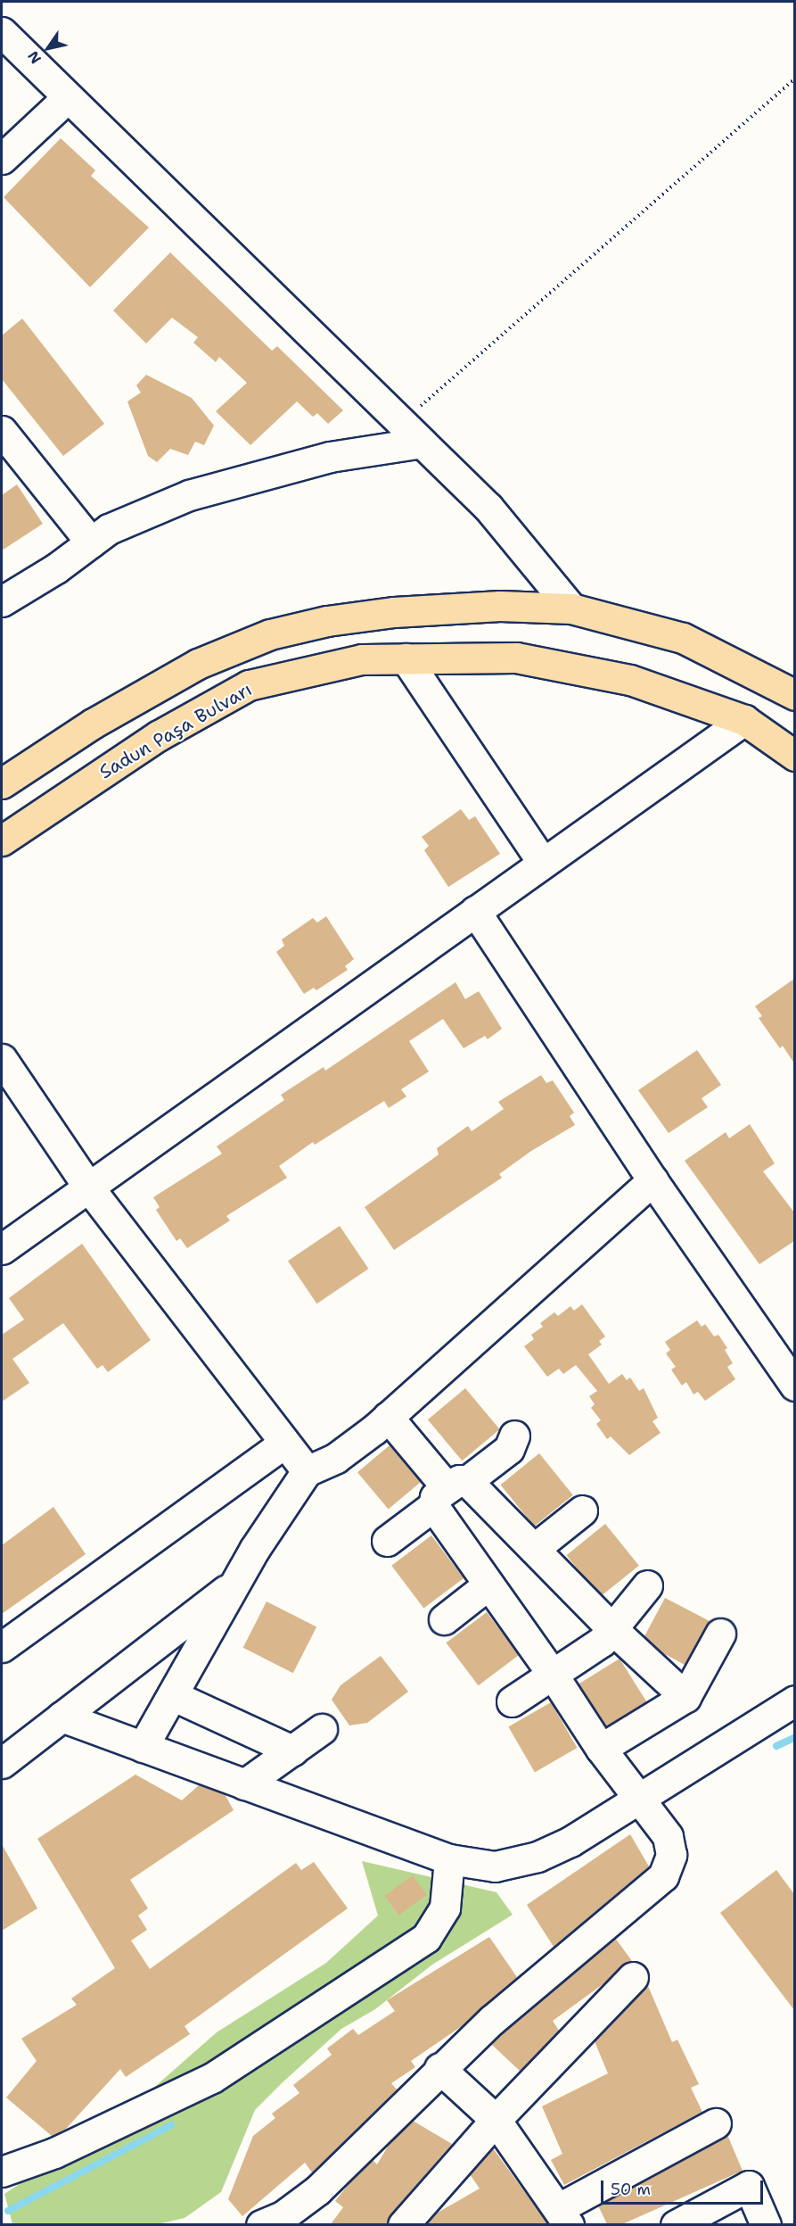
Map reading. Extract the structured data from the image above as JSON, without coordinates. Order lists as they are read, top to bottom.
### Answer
{
  "streets": {
    "main road": ["Sadun Paşa Bulvarı"]
  },
  "scale_bar": "50 m",
  "north": "bottom left"
}
